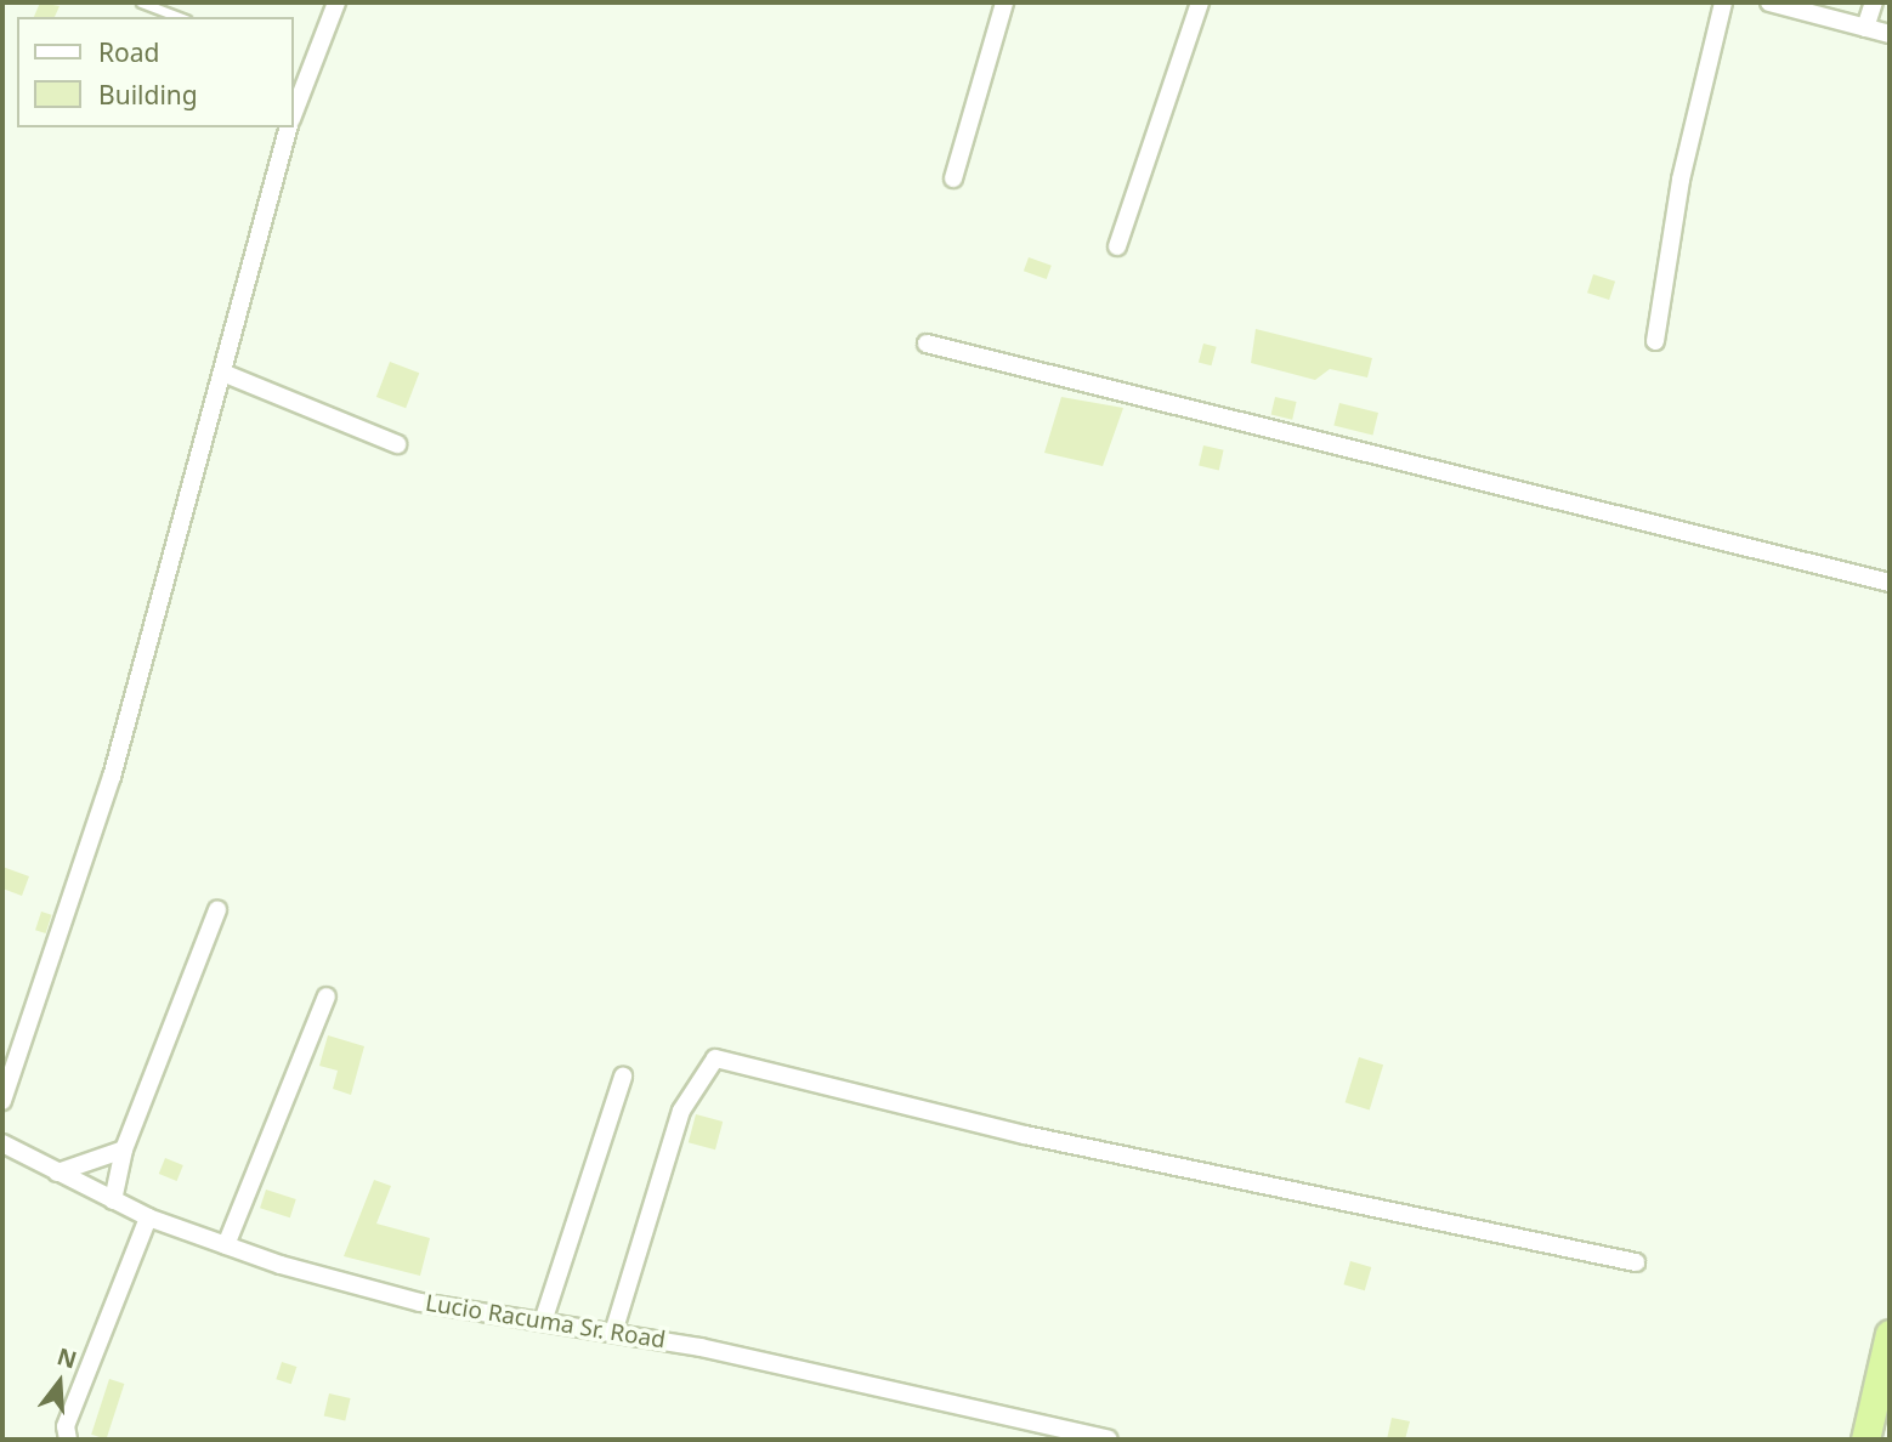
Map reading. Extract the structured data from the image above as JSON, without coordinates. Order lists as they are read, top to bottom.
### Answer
{
  "streets": {
    "street": ["Lucio Racuma Sr. Road"]
  },
  "legend": ["Road", "Building"],
  "north": "top"
}
